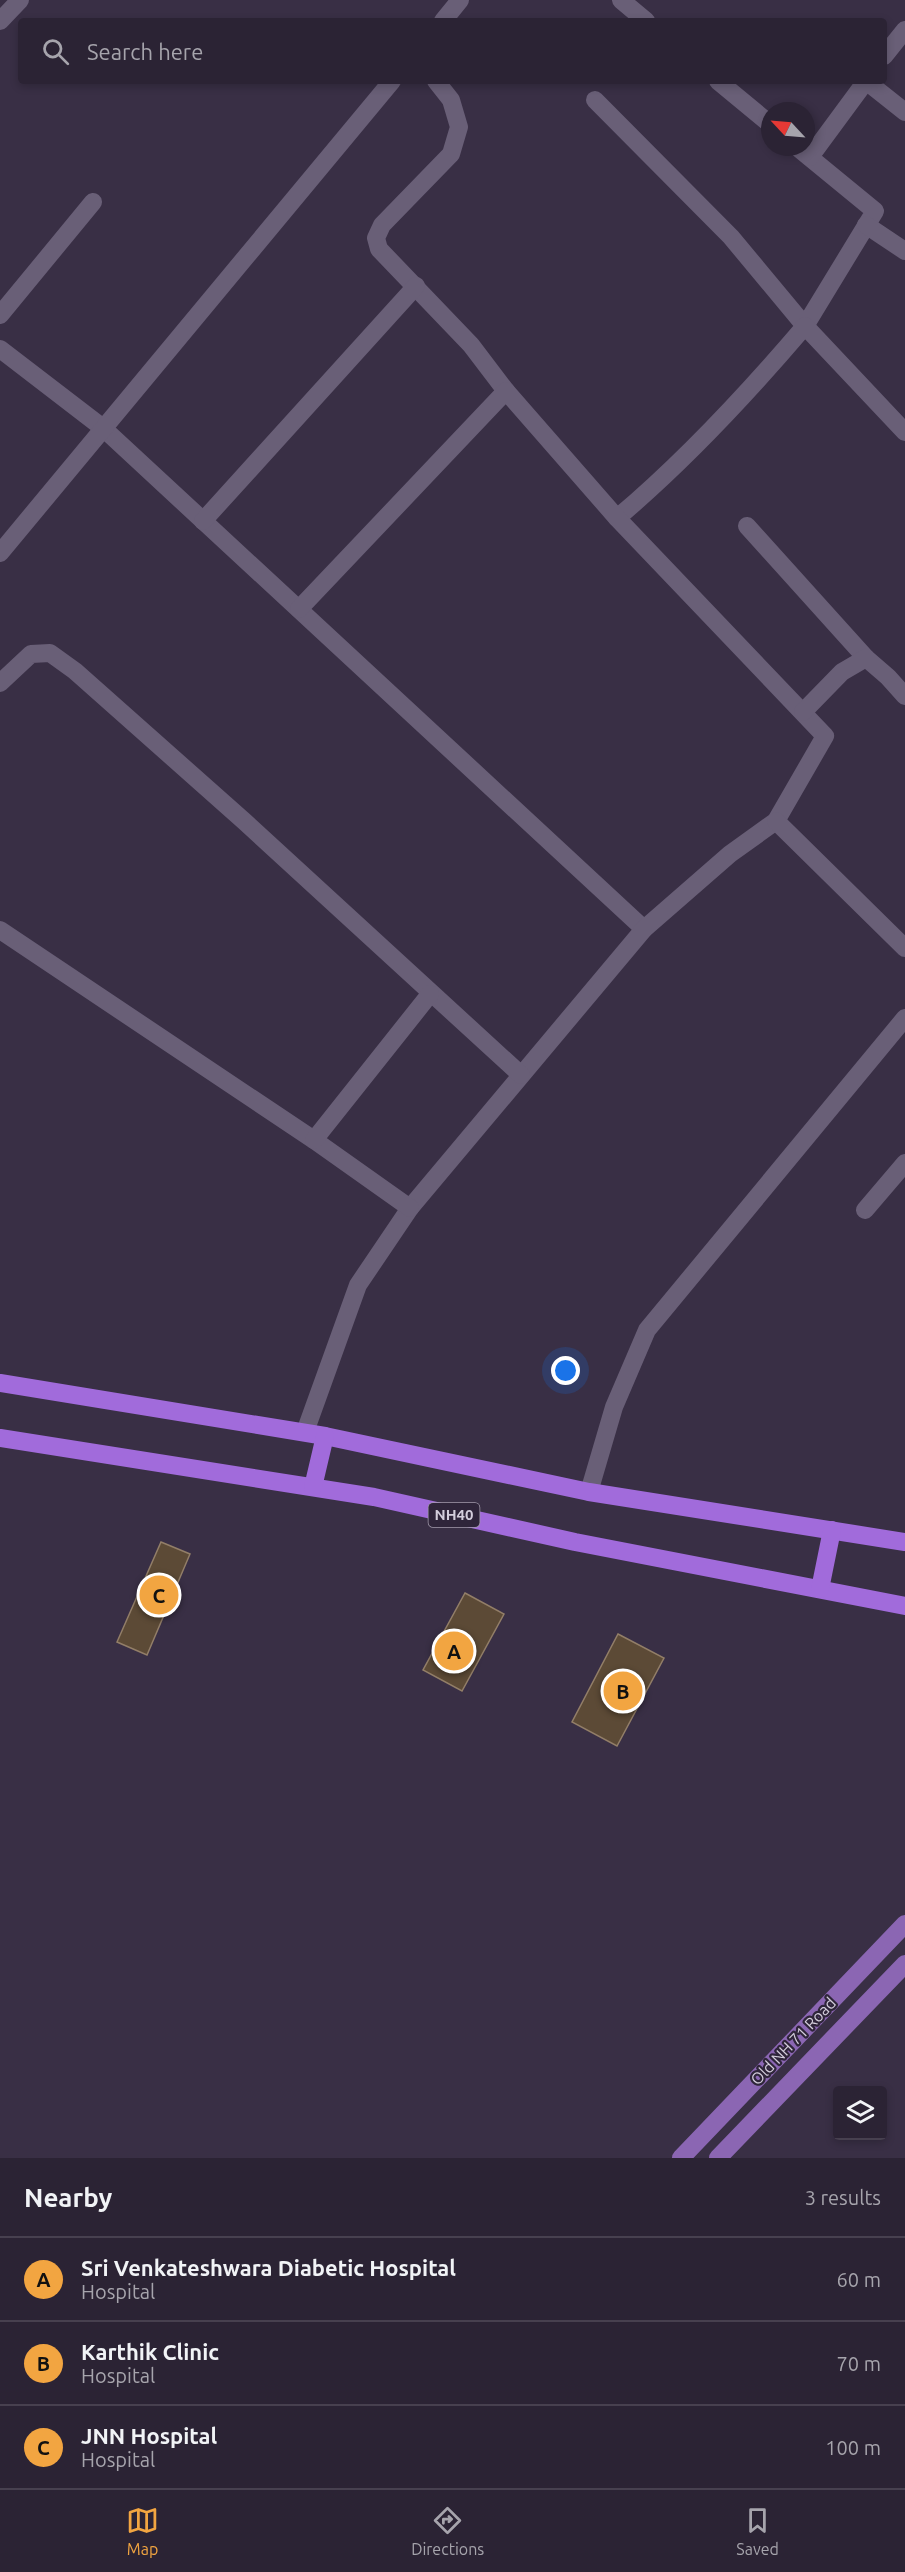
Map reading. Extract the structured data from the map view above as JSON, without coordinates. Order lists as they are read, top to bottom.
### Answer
{
  "streets": {
    "highway": ["NH40"],
    "main road": ["Old NH 71 Road"]
  },
  "north": "top left",
  "page": {
    "search": "Search here",
    "pins": ["C", "A", "B"],
    "heading": ["Nearby", "3 results"],
    "list": [
      {
        "mark": "A",
        "name": "Sri Venkateshwara Diabetic Hospital",
        "note": "Hospital",
        "value": "60 m"
      },
      {
        "mark": "B",
        "name": "Karthik Clinic",
        "note": "Hospital",
        "value": "70 m"
      },
      {
        "mark": "C",
        "name": "JNN Hospital",
        "note": "Hospital",
        "value": "100 m"
      }
    ],
    "nav": ["Map", "Directions", "Saved"]
  }
}
